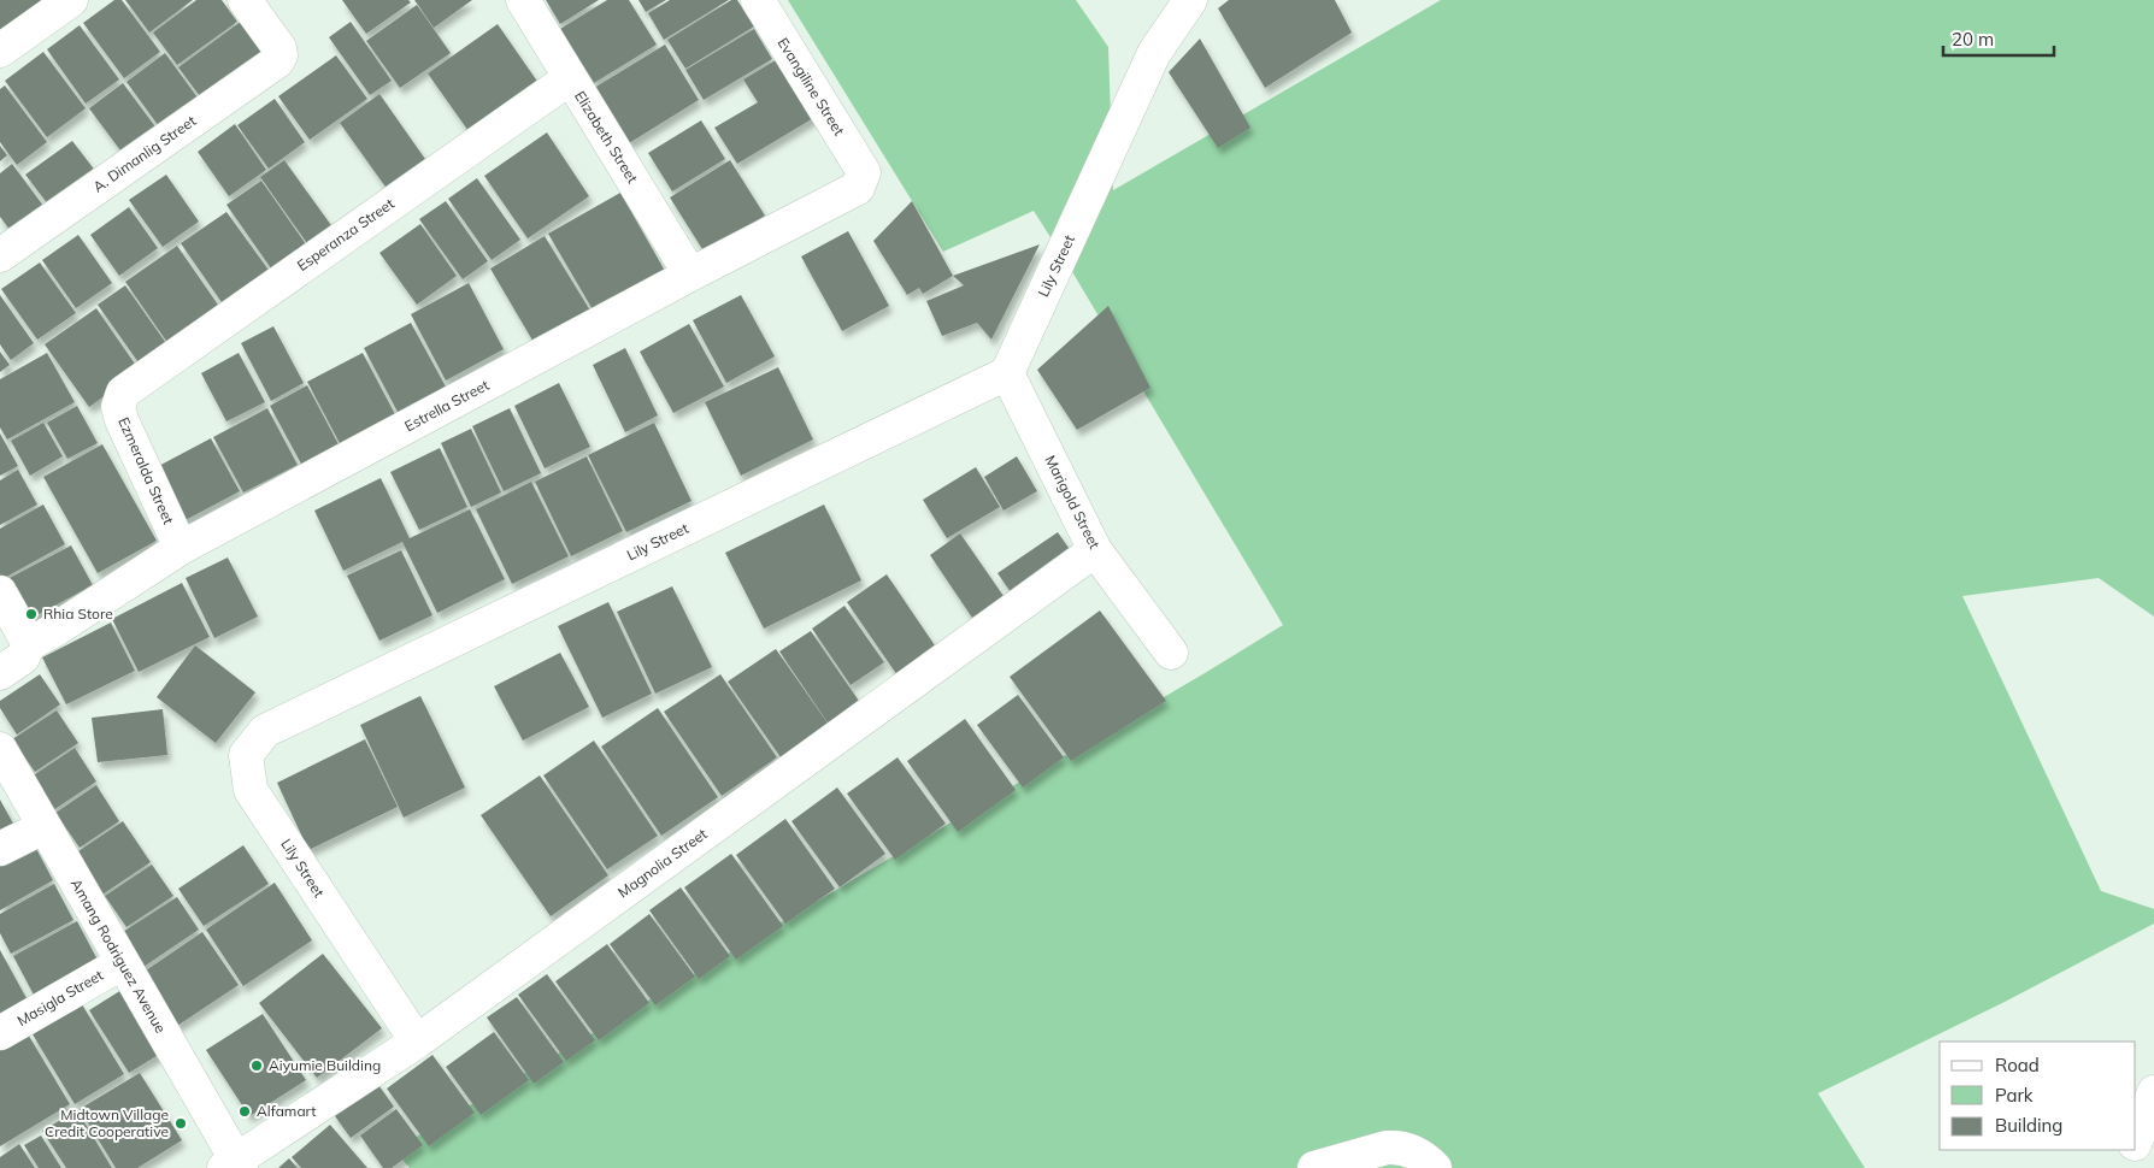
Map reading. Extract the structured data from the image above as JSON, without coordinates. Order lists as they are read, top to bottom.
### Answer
{
  "streets": {
    "street": [
      "Evangiline Street",
      "Elizabeth Street",
      "A. Dimanlig Street",
      "Esperanza Street",
      "Lily Street",
      "Estrella Street",
      "Ezmeralda Street",
      "Marigold Street",
      "Magnolia Street",
      "Amang Rodriguez Avenue",
      "Masigla Street"
    ]
  },
  "crossings": [
    ["Evangiline Street", "Estrella Street"],
    ["Elizabeth Street", "Esperanza Street"],
    ["Elizabeth Street", "Estrella Street"],
    ["Esperanza Street", "Ezmeralda Street"],
    ["Lily Street", "Marigold Street"],
    ["Lily Street", "Magnolia Street"],
    ["Estrella Street", "Ezmeralda Street"],
    ["Marigold Street", "Magnolia Street"],
    ["Magnolia Street", "Amang Rodriguez Avenue"],
    ["Amang Rodriguez Avenue", "Masigla Street"]
  ],
  "places": [
    "Rhia Store",
    "Aiyumie Building",
    "Alfamart",
    "Midtown Village Credit Cooperative"
  ],
  "legend": ["Road", "Park", "Building"],
  "scale_bar": "20 m"
}
